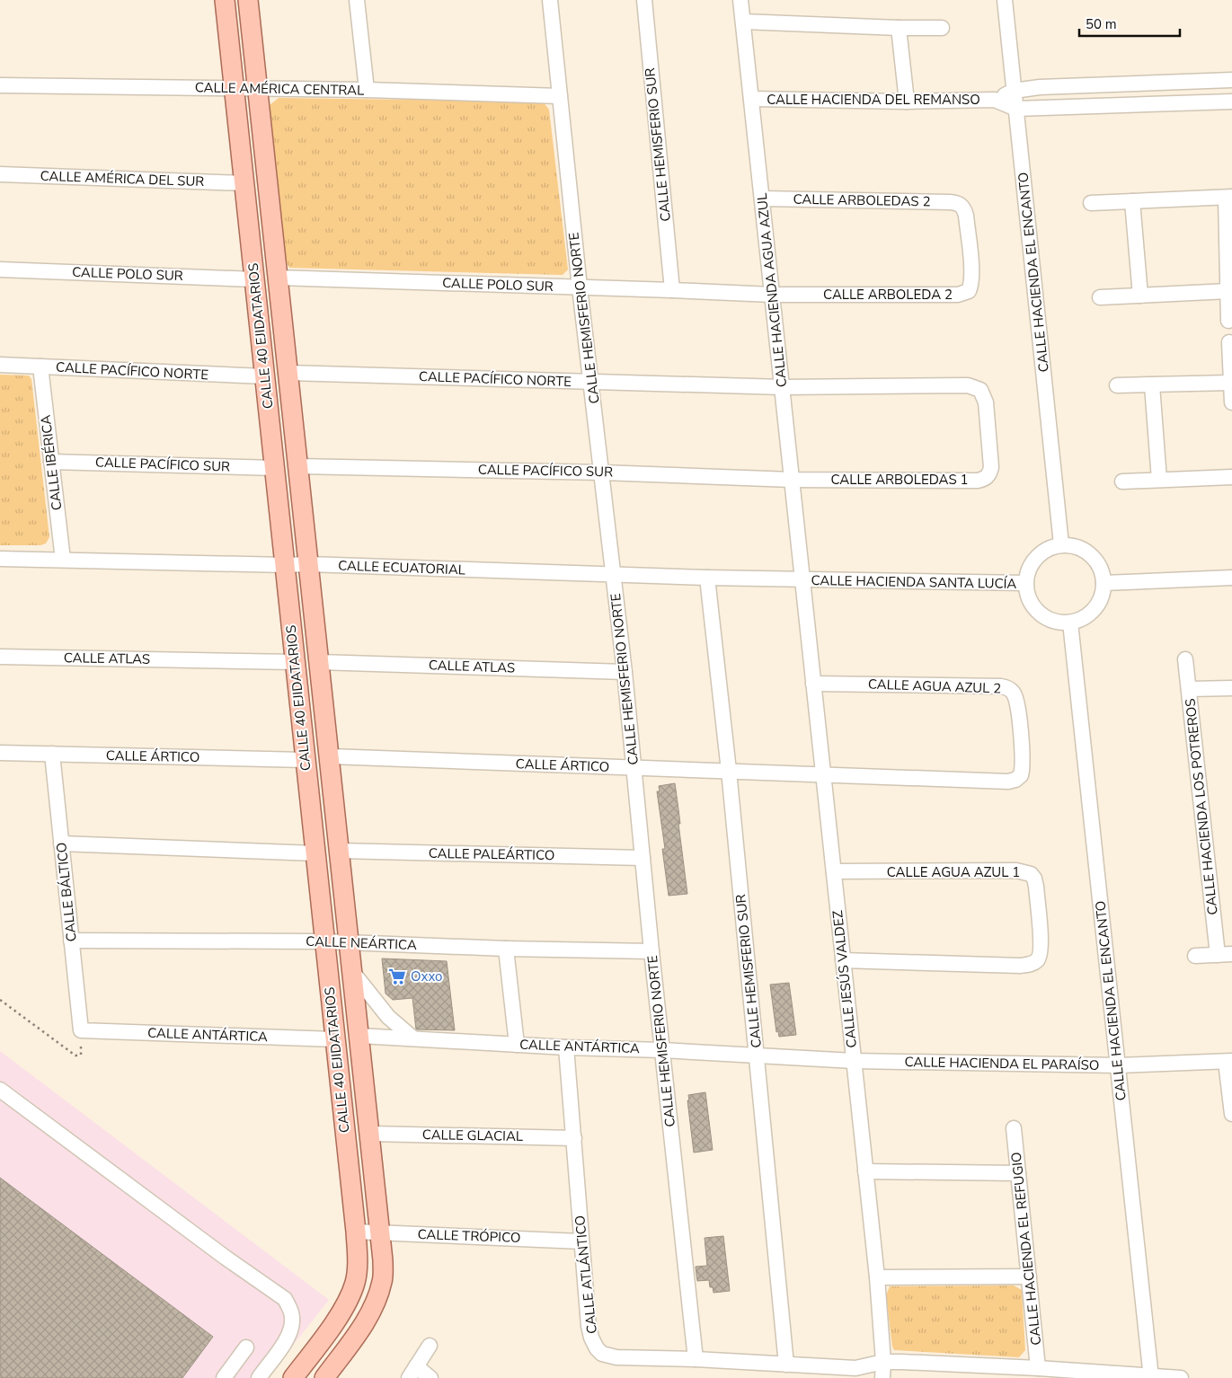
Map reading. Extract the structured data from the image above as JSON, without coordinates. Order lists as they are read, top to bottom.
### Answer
{
  "streets": {
    "main road": ["CALLE 40 EJIDATARIOS"],
    "street": [
      "CALLE AMÉRICA CENTRAL",
      "CALLE HACIENDA DEL REMANSO",
      "CALLE HEMISFERIO SUR",
      "CALLE AMÉRICA DEL SUR",
      "CALLE ARBOLEDAS 2",
      "CALLE HACIENDA EL ENCANTO",
      "CALLE POLO SUR",
      "CALLE HACIENDA AGUA AZUL",
      "CALLE ARBOLEDA 2",
      "CALLE HEMISFERIO NORTE",
      "CALLE PACÍFICO NORTE",
      "CALLE IBÉRICA",
      "CALLE PACÍFICO SUR",
      "CALLE ARBOLEDAS 1",
      "CALLE ECUATORIAL",
      "CALLE HACIENDA SANTA LUCÍA",
      "CALLE ATLAS",
      "CALLE AGUA AZUL 2",
      "CALLE ÁRTICO",
      "CALLE HACIENDA LOS POTREROS",
      "CALLE PALEÁRTICO",
      "CALLE AGUA AZUL 1",
      "CALLE BÁLTICO",
      "CALLE NEÁRTICA",
      "CALLE JESÚS VALDEZ",
      "CALLE ANTÁRTICA",
      "CALLE HACIENDA EL PARAÍSO",
      "CALLE GLACIAL",
      "CALLE TRÓPICO",
      "CALLE HACIENDA EL REFUGIO",
      "CALLE ATLÁNTICO"
    ]
  },
  "crossings": [
    ["CALLE AMÉRICA CENTRAL", "CALLE HEMISFERIO NORTE"],
    ["CALLE AMÉRICA CENTRAL", "CALLE 40 EJIDATARIOS"],
    ["CALLE HACIENDA DEL REMANSO", "CALLE HACIENDA EL ENCANTO"],
    ["CALLE HACIENDA DEL REMANSO", "CALLE HACIENDA AGUA AZUL"],
    ["CALLE HEMISFERIO SUR", "CALLE POLO SUR"],
    ["CALLE HEMISFERIO SUR", "CALLE ECUATORIAL"],
    ["CALLE HEMISFERIO SUR", "CALLE ÁRTICO"],
    ["CALLE HEMISFERIO SUR", "CALLE ANTÁRTICA"],
    ["CALLE HEMISFERIO SUR", "CALLE ATLÁNTICO"],
    ["CALLE AMÉRICA DEL SUR", "CALLE 40 EJIDATARIOS"],
    ["CALLE ARBOLEDAS 2", "CALLE HACIENDA AGUA AZUL"],
    ["CALLE ARBOLEDAS 2", "CALLE ARBOLEDA 2"],
    ["CALLE HACIENDA EL ENCANTO", "CALLE HACIENDA SANTA LUCÍA"],
    ["CALLE HACIENDA EL ENCANTO", "CALLE HACIENDA EL PARAÍSO"],
    ["CALLE HACIENDA EL ENCANTO", "CALLE ATLÁNTICO"],
    ["CALLE POLO SUR", "CALLE HACIENDA AGUA AZUL"],
    ["CALLE POLO SUR", "CALLE ARBOLEDA 2"],
    ["CALLE POLO SUR", "CALLE HEMISFERIO NORTE"],
    ["CALLE POLO SUR", "CALLE 40 EJIDATARIOS"],
    ["CALLE HACIENDA AGUA AZUL", "CALLE ARBOLEDA 2"],
    ["CALLE HACIENDA AGUA AZUL", "CALLE PACÍFICO NORTE"],
    ["CALLE HACIENDA AGUA AZUL", "CALLE PACÍFICO SUR"],
    ["CALLE HACIENDA AGUA AZUL", "CALLE ARBOLEDAS 1"],
    ["CALLE HACIENDA AGUA AZUL", "CALLE ECUATORIAL"],
    ["CALLE HACIENDA AGUA AZUL", "CALLE HACIENDA SANTA LUCÍA"],
    ["CALLE HACIENDA AGUA AZUL", "CALLE JESÚS VALDEZ"],
    ["CALLE HEMISFERIO NORTE", "CALLE PACÍFICO NORTE"],
    ["CALLE HEMISFERIO NORTE", "CALLE PACÍFICO SUR"],
    ["CALLE HEMISFERIO NORTE", "CALLE ECUATORIAL"],
    ["CALLE HEMISFERIO NORTE", "CALLE ATLAS"],
    ["CALLE HEMISFERIO NORTE", "CALLE ÁRTICO"],
    ["CALLE HEMISFERIO NORTE", "CALLE PALEÁRTICO"],
    ["CALLE HEMISFERIO NORTE", "CALLE NEÁRTICA"],
    ["CALLE HEMISFERIO NORTE", "CALLE ANTÁRTICA"],
    ["CALLE HEMISFERIO NORTE", "CALLE ATLÁNTICO"],
    ["CALLE 40 EJIDATARIOS", "CALLE PACÍFICO NORTE"],
    ["CALLE 40 EJIDATARIOS", "CALLE PACÍFICO SUR"],
    ["CALLE 40 EJIDATARIOS", "CALLE ECUATORIAL"],
    ["CALLE 40 EJIDATARIOS", "CALLE ATLAS"],
    ["CALLE 40 EJIDATARIOS", "CALLE ÁRTICO"],
    ["CALLE 40 EJIDATARIOS", "CALLE PALEÁRTICO"],
    ["CALLE 40 EJIDATARIOS", "CALLE NEÁRTICA"],
    ["CALLE 40 EJIDATARIOS", "CALLE ANTÁRTICA"],
    ["CALLE 40 EJIDATARIOS", "CALLE GLACIAL"],
    ["CALLE 40 EJIDATARIOS", "CALLE TRÓPICO"],
    ["CALLE PACÍFICO NORTE", "CALLE IBÉRICA"],
    ["CALLE PACÍFICO NORTE", "CALLE ARBOLEDAS 1"],
    ["CALLE IBÉRICA", "CALLE PACÍFICO SUR"],
    ["CALLE IBÉRICA", "CALLE ECUATORIAL"],
    ["CALLE PACÍFICO SUR", "CALLE ARBOLEDAS 1"],
    ["CALLE ECUATORIAL", "CALLE HACIENDA SANTA LUCÍA"],
    ["CALLE ECUATORIAL", "CALLE JESÚS VALDEZ"],
    ["CALLE HACIENDA SANTA LUCÍA", "CALLE JESÚS VALDEZ"],
    ["CALLE AGUA AZUL 2", "CALLE ÁRTICO"],
    ["CALLE AGUA AZUL 2", "CALLE JESÚS VALDEZ"],
    ["CALLE ÁRTICO", "CALLE BÁLTICO"],
    ["CALLE ÁRTICO", "CALLE JESÚS VALDEZ"],
    ["CALLE AGUA AZUL 1", "CALLE JESÚS VALDEZ"],
    ["CALLE BÁLTICO", "CALLE NEÁRTICA"],
    ["CALLE BÁLTICO", "CALLE ANTÁRTICA"],
    ["CALLE JESÚS VALDEZ", "CALLE ANTÁRTICA"],
    ["CALLE JESÚS VALDEZ", "CALLE HACIENDA EL PARAÍSO"],
    ["CALLE JESÚS VALDEZ", "CALLE ATLÁNTICO"],
    ["CALLE ANTÁRTICA", "CALLE HACIENDA EL PARAÍSO"],
    ["CALLE ANTÁRTICA", "CALLE ATLÁNTICO"],
    ["CALLE GLACIAL", "CALLE ATLÁNTICO"],
    ["CALLE TRÓPICO", "CALLE ATLÁNTICO"],
    ["CALLE HACIENDA EL REFUGIO", "CALLE ATLÁNTICO"]
  ],
  "places": {
    "supermarket": ["Oxxo"]
  },
  "scale_bar": "50 m"
}
